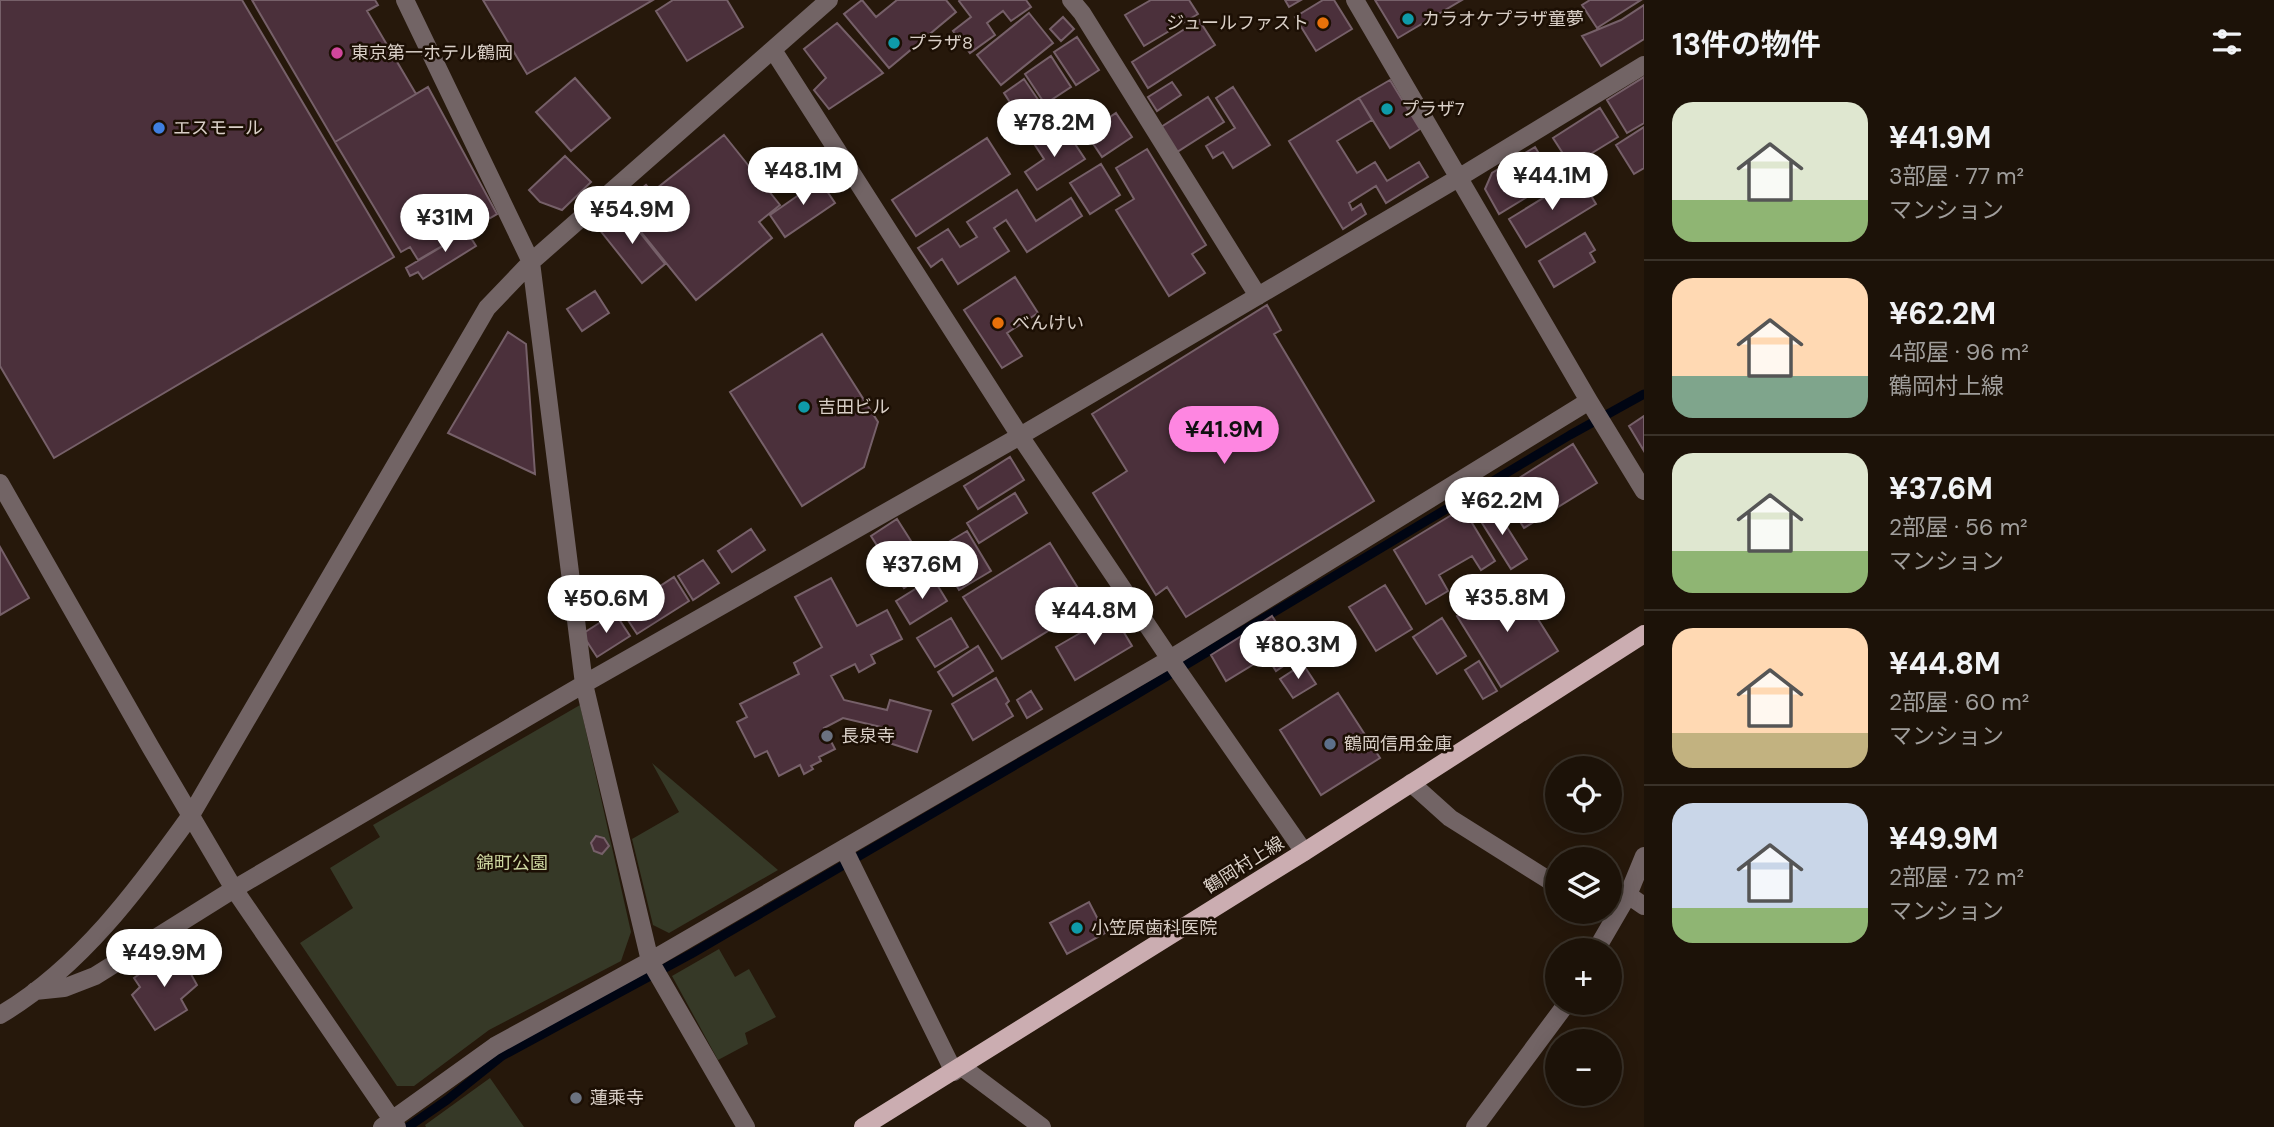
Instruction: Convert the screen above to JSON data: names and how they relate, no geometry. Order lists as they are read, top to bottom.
{
  "streets": {
    "main road": ["鶴岡村上線"]
  },
  "parks": ["錦町公園"],
  "places": [
    "カラオケプラザ童夢",
    "ジュールファスト",
    "プラザ8",
    "東京第一ホテル鶴岡",
    "プラザ7",
    "エスモール",
    "べんけい",
    "吉田ビル",
    "長泉寺",
    "鶴岡信用金庫",
    "小笠原歯科医院",
    "蓮乘寺"
  ],
  "page": {
    "heading": "13件の物件",
    "list": [
      {
        "name": "¥41.9M",
        "note": "3部屋 · 77 m² · マンション"
      },
      {
        "name": "¥62.2M",
        "note": "4部屋 · 96 m² · 鶴岡村上線"
      },
      {
        "name": "¥37.6M",
        "note": "2部屋 · 56 m² · マンション"
      },
      {
        "name": "¥44.8M",
        "note": "2部屋 · 60 m² · マンション"
      },
      {
        "name": "¥49.9M",
        "note": "2部屋 · 72 m² · マンション"
      }
    ],
    "price": [
      "¥78.2M",
      "¥48.1M",
      "¥44.1M",
      "¥54.9M",
      "¥31M",
      "¥41.9M",
      "¥62.2M",
      "¥37.6M",
      "¥35.8M",
      "¥50.6M",
      "¥44.8M",
      "¥80.3M",
      "¥49.9M"
    ],
    "map_buttons": ["+", "−"]
  }
}
